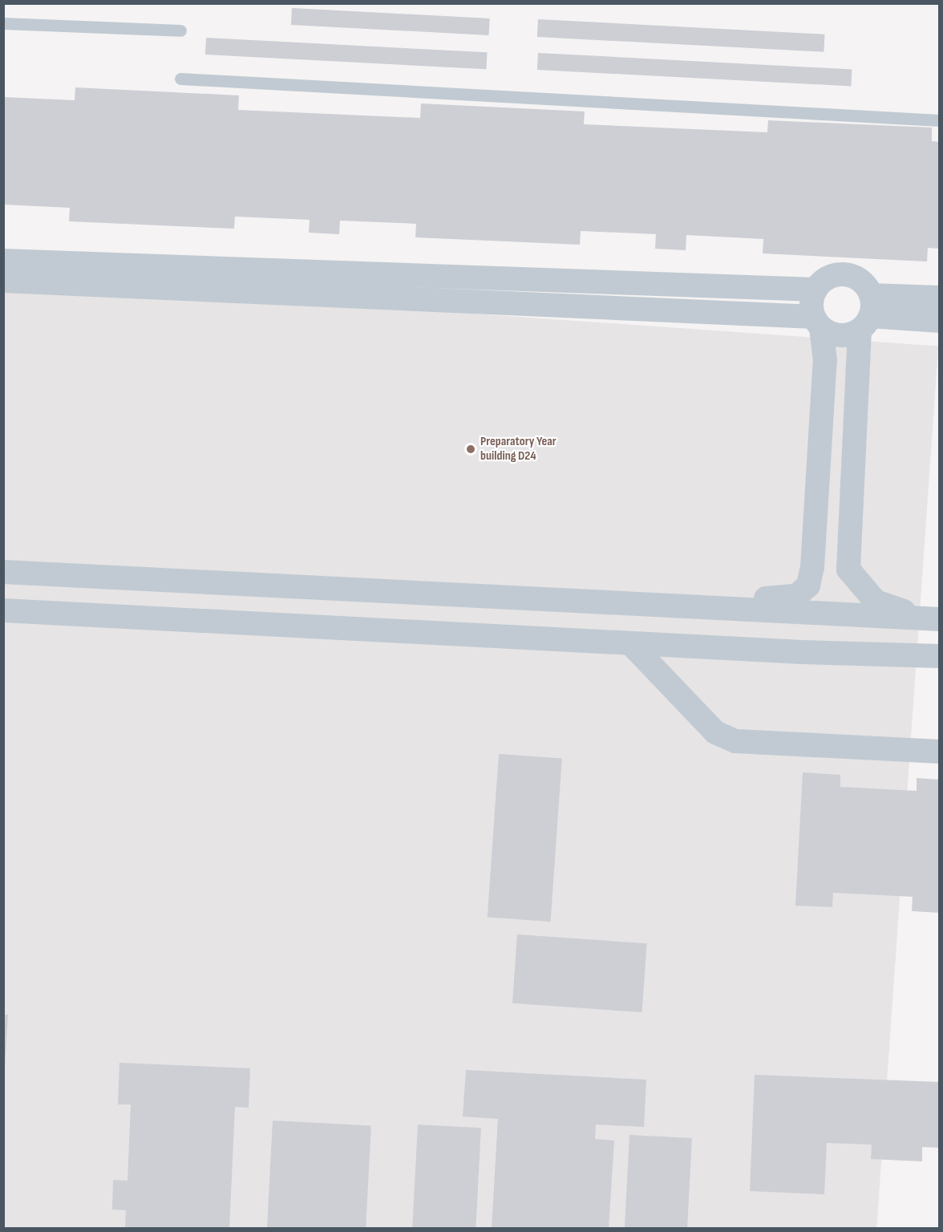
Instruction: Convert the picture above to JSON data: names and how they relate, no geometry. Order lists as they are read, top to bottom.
{
  "places": ["Preparatory Year building D24"]
}
